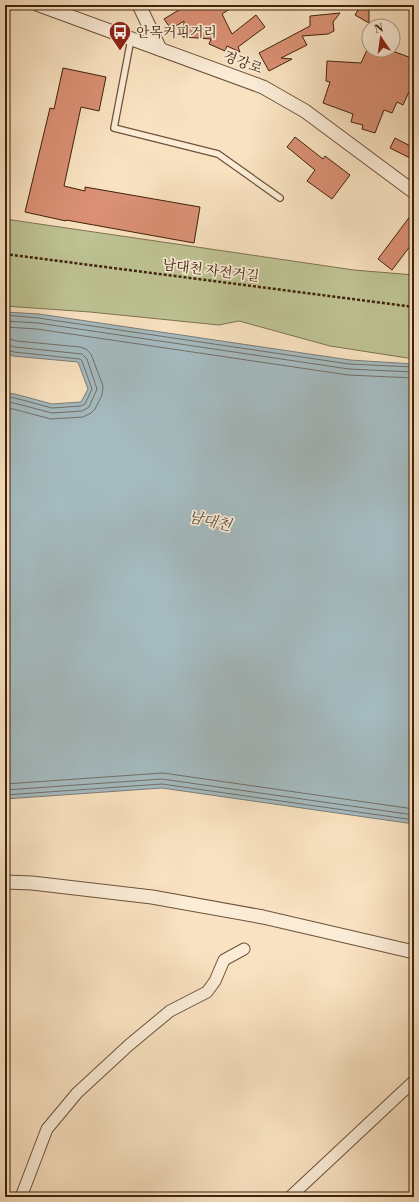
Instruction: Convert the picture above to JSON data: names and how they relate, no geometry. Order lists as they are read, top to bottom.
{
  "streets": {
    "street": ["경강로"],
    "path": ["남대천 자전거길"]
  },
  "water": ["남대천"],
  "places": {
    "bus stop": ["안목커피거리"]
  },
  "north": "top"
}
